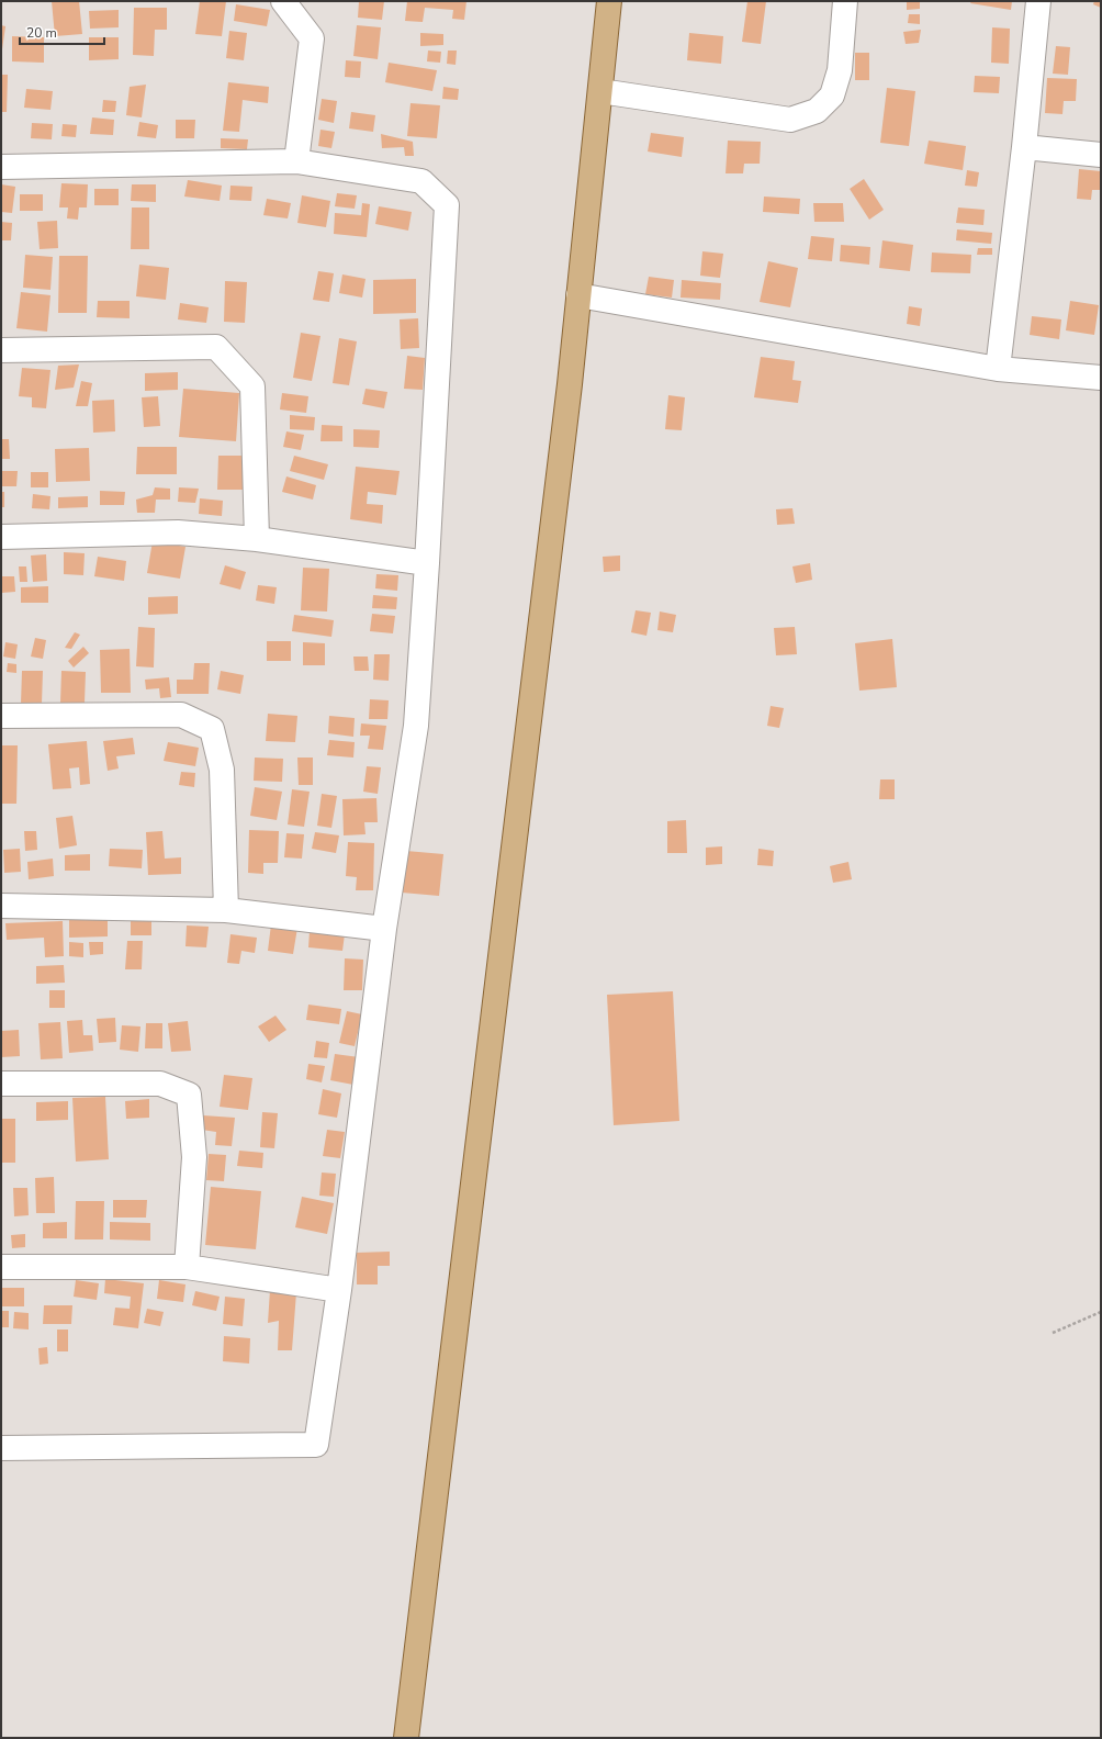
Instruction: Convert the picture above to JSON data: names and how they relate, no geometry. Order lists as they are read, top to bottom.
{
  "scale_bar": "20 m"
}
